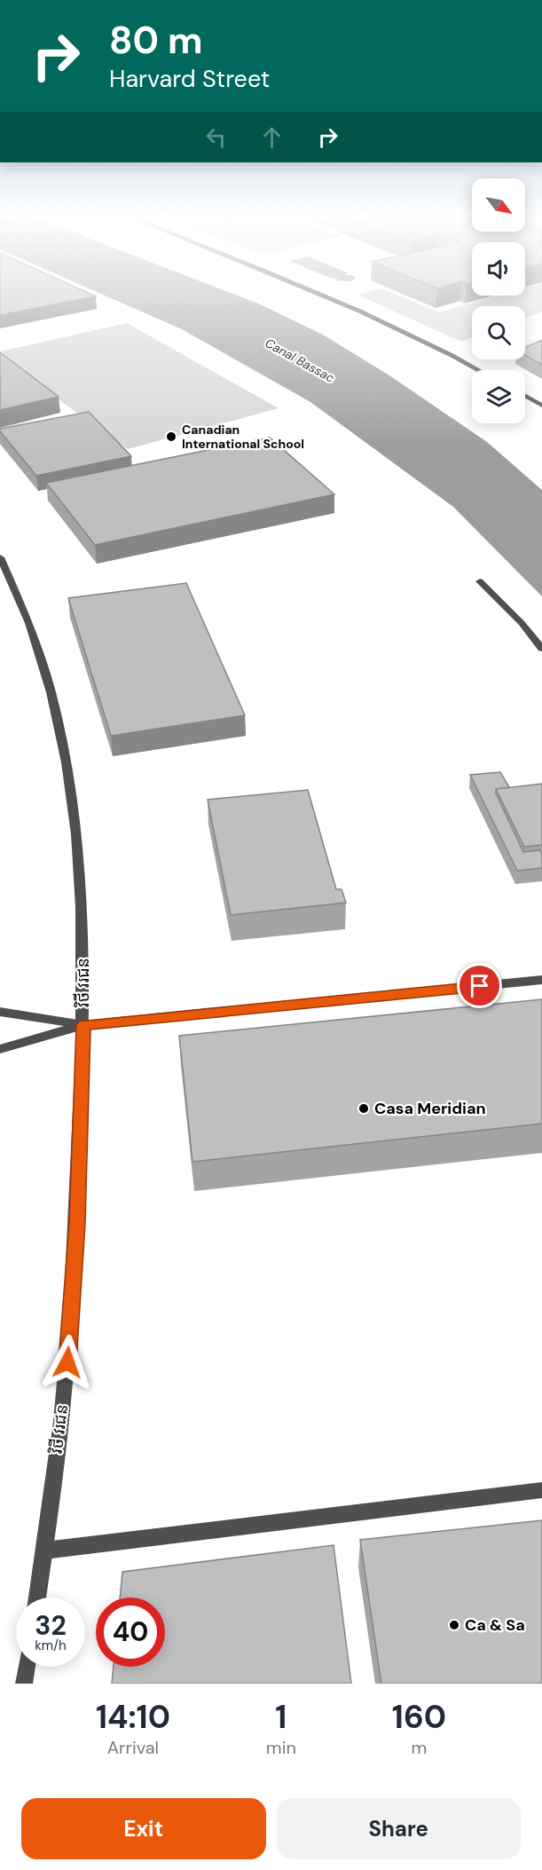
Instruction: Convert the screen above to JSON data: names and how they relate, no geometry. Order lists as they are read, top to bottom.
{
  "streets": {
    "street": ["វិថី វរជន"]
  },
  "water": ["Canal Bassac"],
  "places": ["Canadian International School", "Casa Meridian", "Ca & Sa"],
  "north": "bottom right",
  "page": {
    "turn": ["80 m", "Harvard Street"],
    "speed": "32 km/h",
    "limit": "40",
    "eta": [
      "14:10",
      "Arrival",
      "1",
      "min",
      "160",
      "m"
    ],
    "buttons": ["Exit", "Share"]
  }
}
